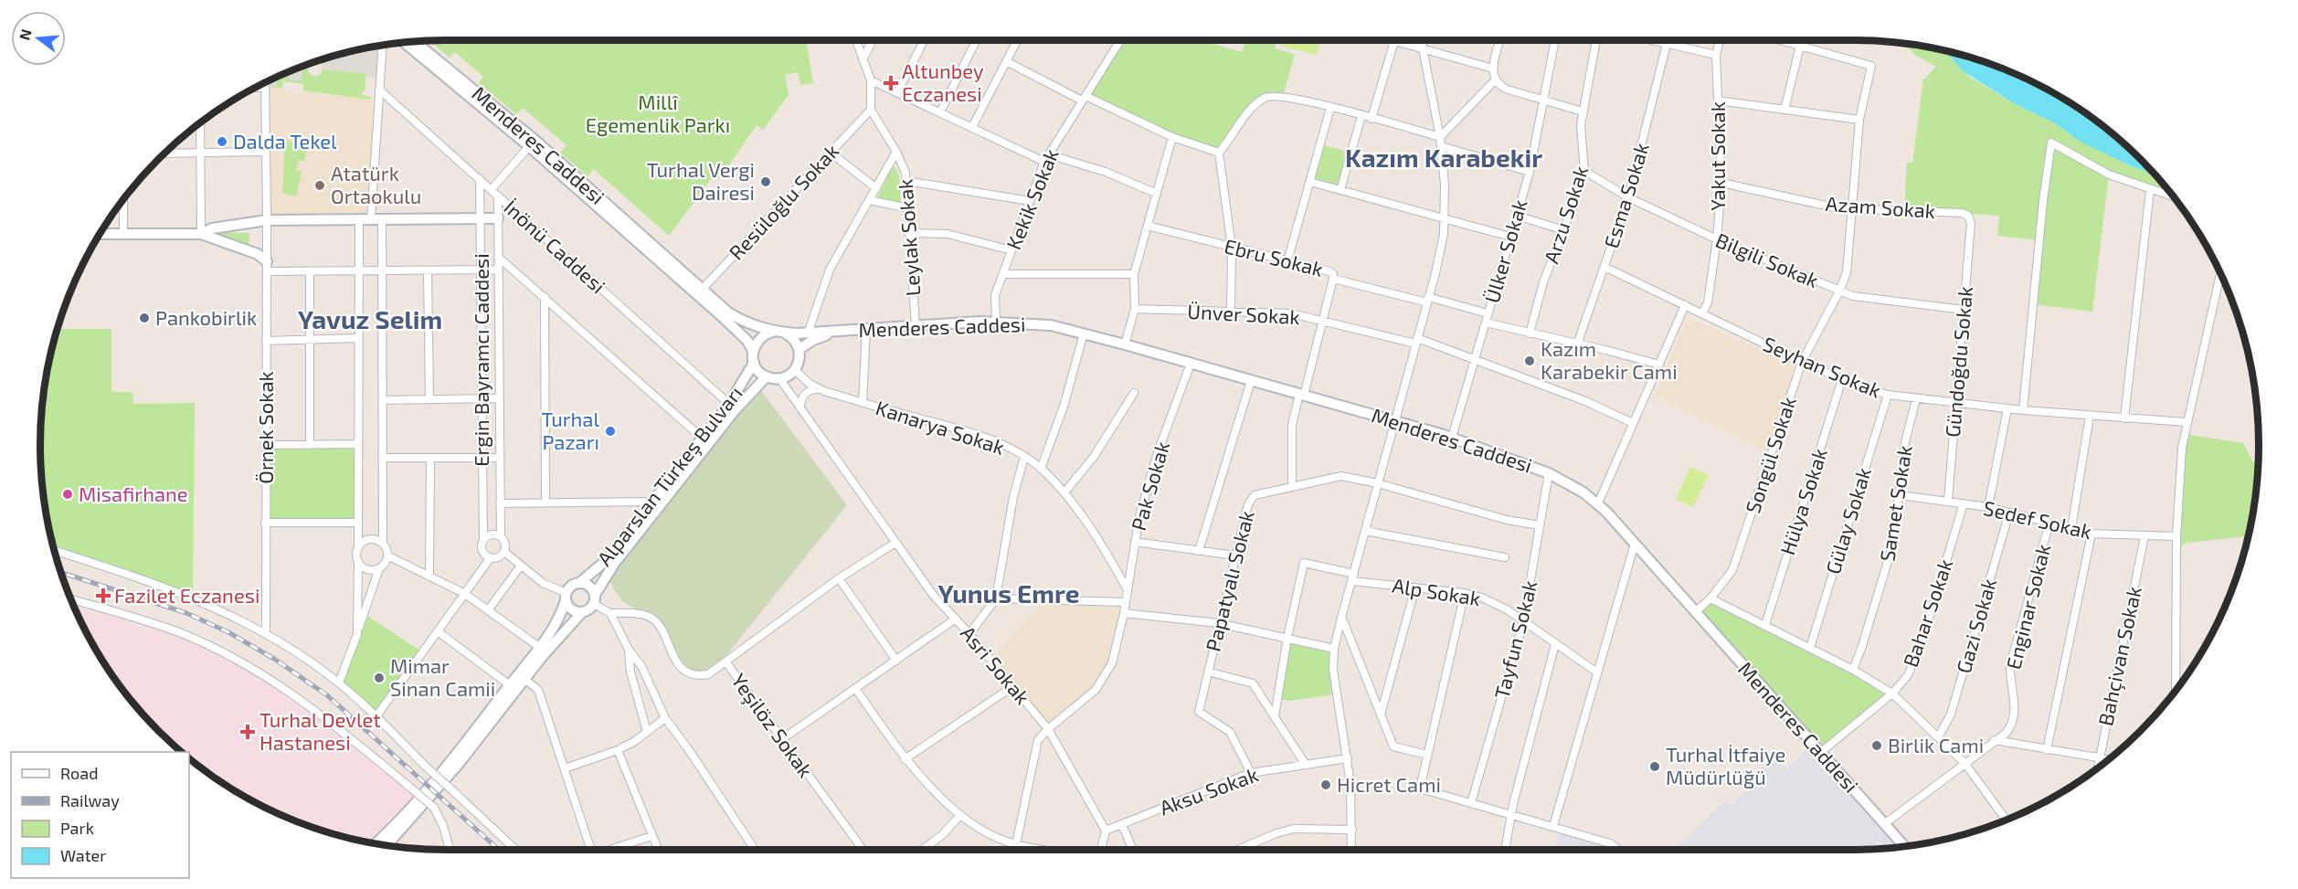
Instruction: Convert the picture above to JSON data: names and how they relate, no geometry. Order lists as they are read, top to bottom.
{
  "streets": {
    "street": [
      "Menderes Caddesi",
      "Yakut Sokak",
      "Esma Sokak",
      "Kekik Sokak",
      "Resüloğlu Sokak",
      "Azam Sokak",
      "Arzu Sokak",
      "Leylak Sokak",
      "İnönü Caddesi",
      "Ülker Sokak",
      "Ebru Sokak",
      "Bilgili Sokak",
      "Ünver Sokak",
      "Ergin Bayramcı Caddesi",
      "Gündoğdu Sokak",
      "Seyhan Sokak",
      "Örnek Sokak",
      "Kanarya Sokak",
      "Songül Sokak",
      "Alparslan Türkeş Bulvarı",
      "Pak Sokak",
      "Hülya Sokak",
      "Samet Sokak",
      "Sedef Sokak",
      "Gülay Sokak",
      "Papatyalı Sokak",
      "Alp Sokak",
      "Enginar Sokak",
      "Bahar Sokak",
      "Gazi Sokak",
      "Tayfun Sokak",
      "Bahçivan Sokak",
      "Asri Sokak",
      "Yeşilöz Sokak",
      "Aksu Sokak"
    ]
  },
  "crossings": [
    ["Menderes Caddesi", "Kekik Sokak"],
    ["Menderes Caddesi", "Resüloğlu Sokak"],
    ["Menderes Caddesi", "Leylak Sokak"],
    ["Menderes Caddesi", "Ülker Sokak"],
    ["Menderes Caddesi", "Kanarya Sokak"],
    ["Menderes Caddesi", "Songül Sokak"],
    ["Menderes Caddesi", "Alparslan Türkeş Bulvarı"],
    ["Menderes Caddesi", "Pak Sokak"],
    ["Menderes Caddesi", "Enginar Sokak"],
    ["Menderes Caddesi", "Bahar Sokak"],
    ["Menderes Caddesi", "Tayfun Sokak"],
    ["Menderes Caddesi", "Asri Sokak"],
    ["Yakut Sokak", "Azam Sokak"],
    ["Yakut Sokak", "Bilgili Sokak"],
    ["Yakut Sokak", "Seyhan Sokak"],
    ["Esma Sokak", "Bilgili Sokak"],
    ["Esma Sokak", "Seyhan Sokak"],
    ["Resüloğlu Sokak", "Leylak Sokak"],
    ["Azam Sokak", "Gündoğdu Sokak"],
    ["Azam Sokak", "Songül Sokak"],
    ["Arzu Sokak", "Bilgili Sokak"],
    ["İnönü Caddesi", "Ergin Bayramcı Caddesi"],
    ["İnönü Caddesi", "Alparslan Türkeş Bulvarı"],
    ["Ülker Sokak", "Ebru Sokak"],
    ["Ülker Sokak", "Ünver Sokak"],
    ["Bilgili Sokak", "Gündoğdu Sokak"],
    ["Bilgili Sokak", "Songül Sokak"],
    ["Gündoğdu Sokak", "Seyhan Sokak"],
    ["Gündoğdu Sokak", "Sedef Sokak"],
    ["Seyhan Sokak", "Songül Sokak"],
    ["Seyhan Sokak", "Hülya Sokak"],
    ["Seyhan Sokak", "Samet Sokak"],
    ["Seyhan Sokak", "Gülay Sokak"],
    ["Kanarya Sokak", "Alparslan Türkeş Bulvarı"],
    ["Kanarya Sokak", "Pak Sokak"],
    ["Kanarya Sokak", "Asri Sokak"],
    ["Alparslan Türkeş Bulvarı", "Asri Sokak"],
    ["Pak Sokak", "Asri Sokak"],
    ["Samet Sokak", "Sedef Sokak"],
    ["Sedef Sokak", "Enginar Sokak"],
    ["Sedef Sokak", "Bahar Sokak"],
    ["Sedef Sokak", "Gazi Sokak"],
    ["Sedef Sokak", "Bahçivan Sokak"],
    ["Papatyalı Sokak", "Tayfun Sokak"],
    ["Papatyalı Sokak", "Aksu Sokak"],
    ["Alp Sokak", "Tayfun Sokak"],
    ["Asri Sokak", "Aksu Sokak"]
  ],
  "districts": ["Kazım Karabekir", "Yavuz Selim", "Yunus Emre"],
  "parks": ["Millî Egemenlik Parkı"],
  "places": {
    "health": ["Altunbey Eczanesi", "Fazilet Eczanesi", "Turhal Devlet Hastanesi"],
    "other": [
      "Dalda Tekel",
      "Turhal Vergi Dairesi",
      "Atatürk Ortaokulu",
      "Pankobirlik",
      "Kazım Karabekir Cami",
      "Turhal Pazarı",
      "Misafirhane",
      "Mimar Sinan Camii",
      "Birlik Cami",
      "Turhal İtfaiye Müdürlüğü",
      "Hicret Cami"
    ]
  },
  "legend": [
    "Road",
    "Railway",
    "Park",
    "Water"
  ],
  "north": "left"
}
